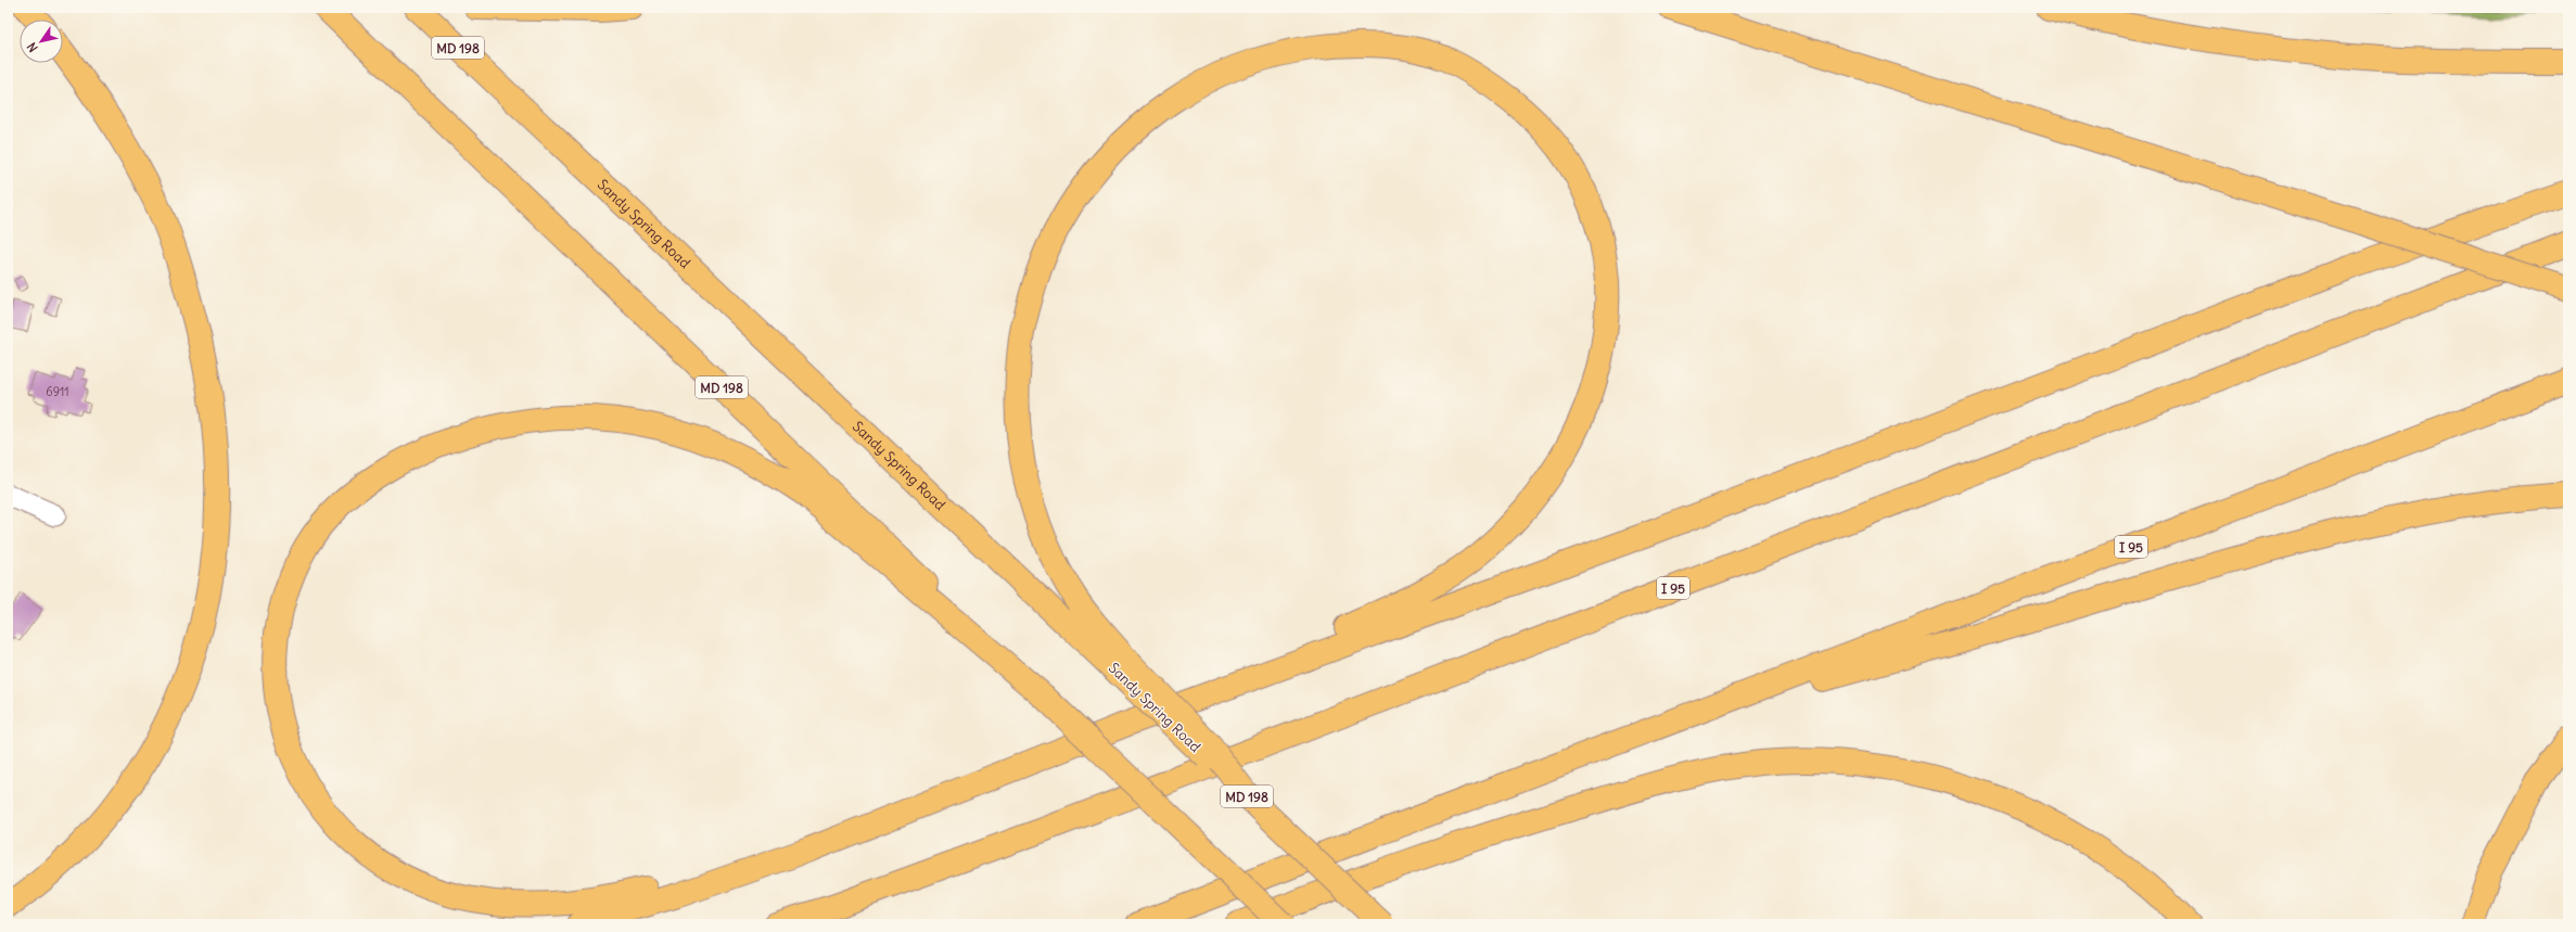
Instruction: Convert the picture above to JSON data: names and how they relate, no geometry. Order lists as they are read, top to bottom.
{
  "streets": {
    "main road": ["MD 198", "Sandy Spring Road", "I 95"]
  },
  "crossings": [
    ["MD 198", "Sandy Spring Road"]
  ],
  "house_numbers": ["6911"],
  "north": "bottom left"
}
